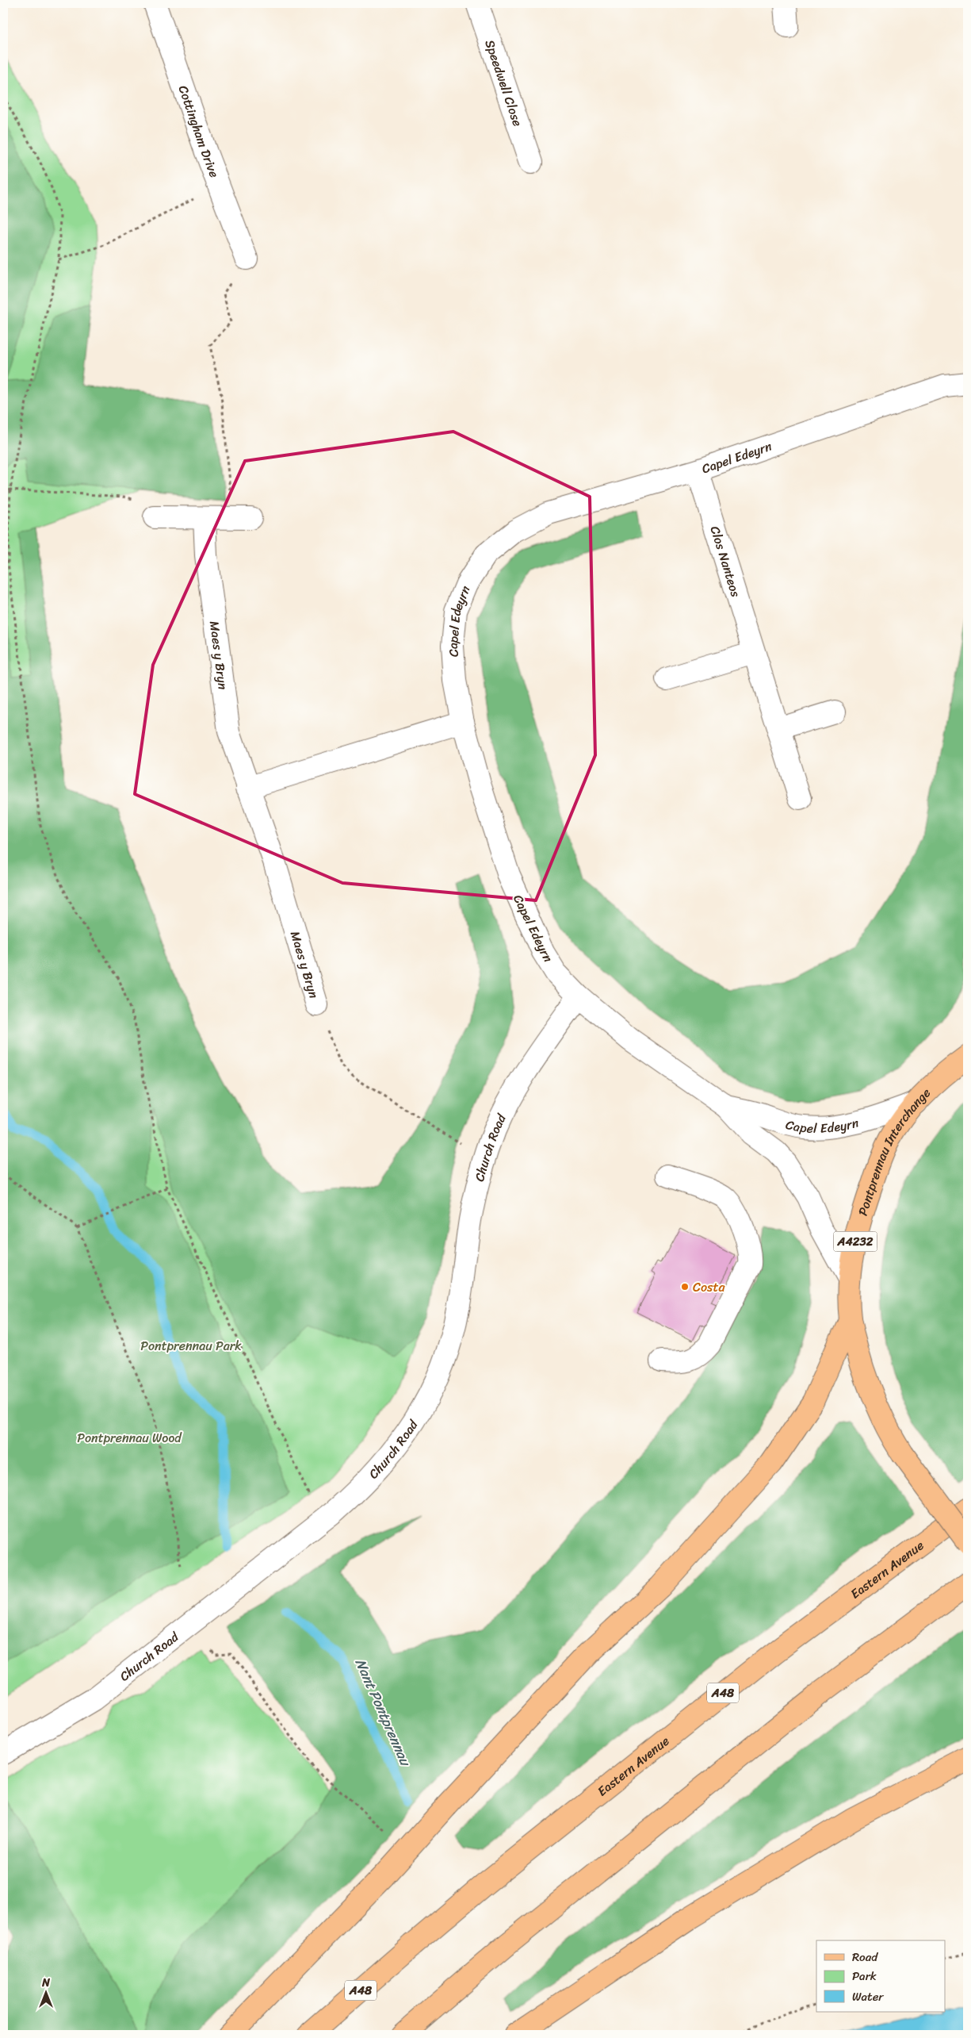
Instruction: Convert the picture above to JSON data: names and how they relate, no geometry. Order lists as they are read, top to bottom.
{
  "streets": {
    "main road": [
      "Pontprennau Interchange",
      "A4232",
      "Eastern Avenue",
      "A48"
    ],
    "street": [
      "Speedwell Close",
      "Cottingham Drive",
      "Capel Edeyrn",
      "Clos Nanteos",
      "Maes y Bryn",
      "Church Road"
    ]
  },
  "crossings": [
    ["Capel Edeyrn", "Clos Nanteos"],
    ["Capel Edeyrn", "Church Road"],
    ["Capel Edeyrn", "Pontprennau Interchange"],
    ["Pontprennau Interchange", "A4232"]
  ],
  "water": ["Nant Pontprennau"],
  "parks": ["Pontprennau Park", "Pontprennau Wood"],
  "places": ["Costa"],
  "legend": ["Road", "Park", "Water"],
  "north": "top"
}
